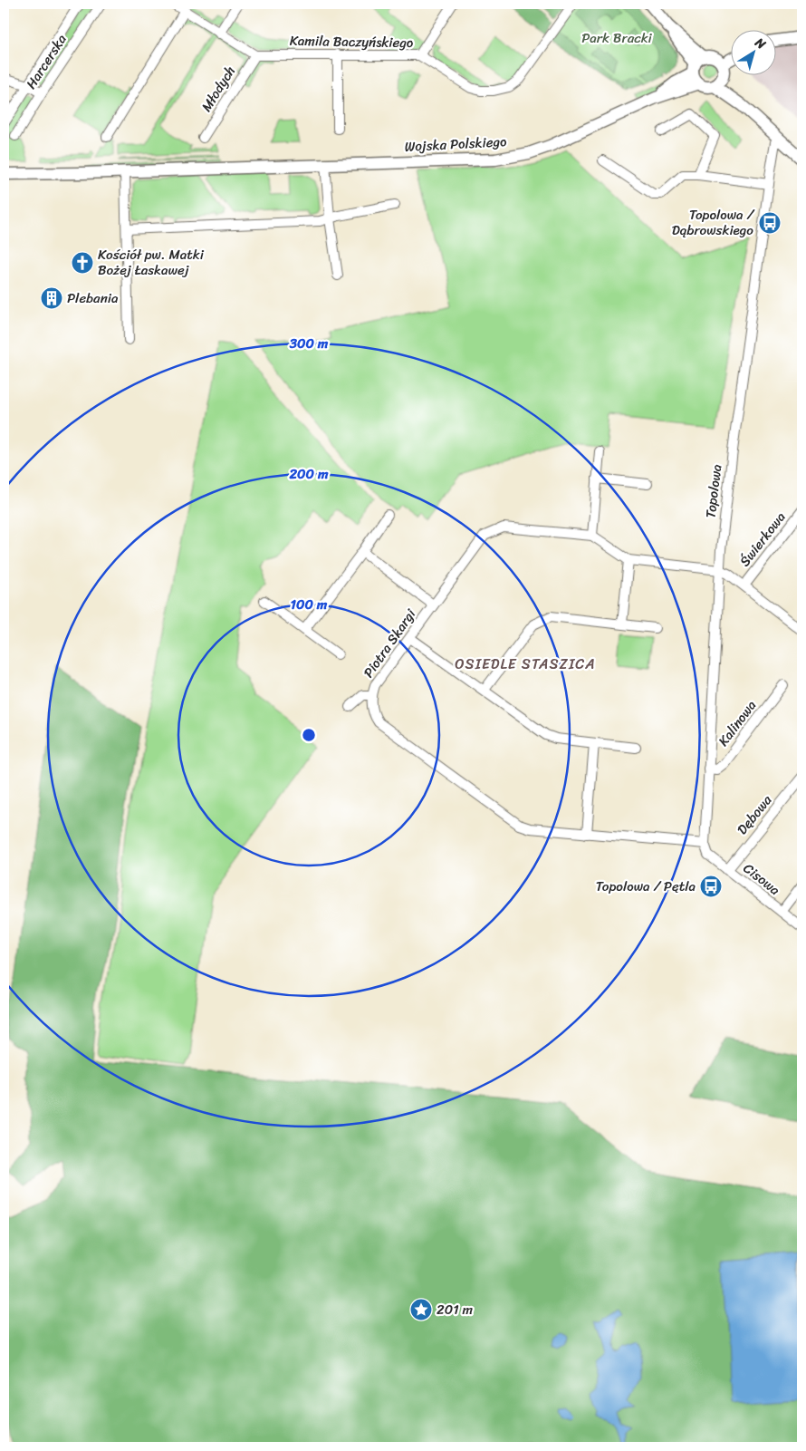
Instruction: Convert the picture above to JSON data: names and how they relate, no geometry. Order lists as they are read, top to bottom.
{
  "streets": {
    "street": [
      "Kamila Baczyńskiego",
      "Harcerska",
      "Młodych",
      "Wojska Polskiego",
      "Topolowa",
      "Świerkowa",
      "Piotra Skargi",
      "Kalinowa",
      "Dębowa",
      "Cisowa"
    ]
  },
  "crossings": [
    ["Kamila Baczyńskiego", "Młodych"],
    ["Topolowa", "Piotra Skargi"],
    ["Topolowa", "Kalinowa"],
    ["Topolowa", "Cisowa"],
    ["Piotra Skargi", "Cisowa"],
    ["Dębowa", "Cisowa"]
  ],
  "districts": ["OSIEDLE STASZICA"],
  "parks": ["Park Bracki"],
  "places": {
    "bus stop": ["Topolowa / Dąbrowskiego", "Topolowa / Pętla"],
    "church": ["Kościół pw. Matki Bożej Łaskawej"],
    "building": ["Plebania"],
    "place": ["201 m"]
  },
  "north": "top right",
  "rings": ["300 m", "200 m", "100 m"]
}
